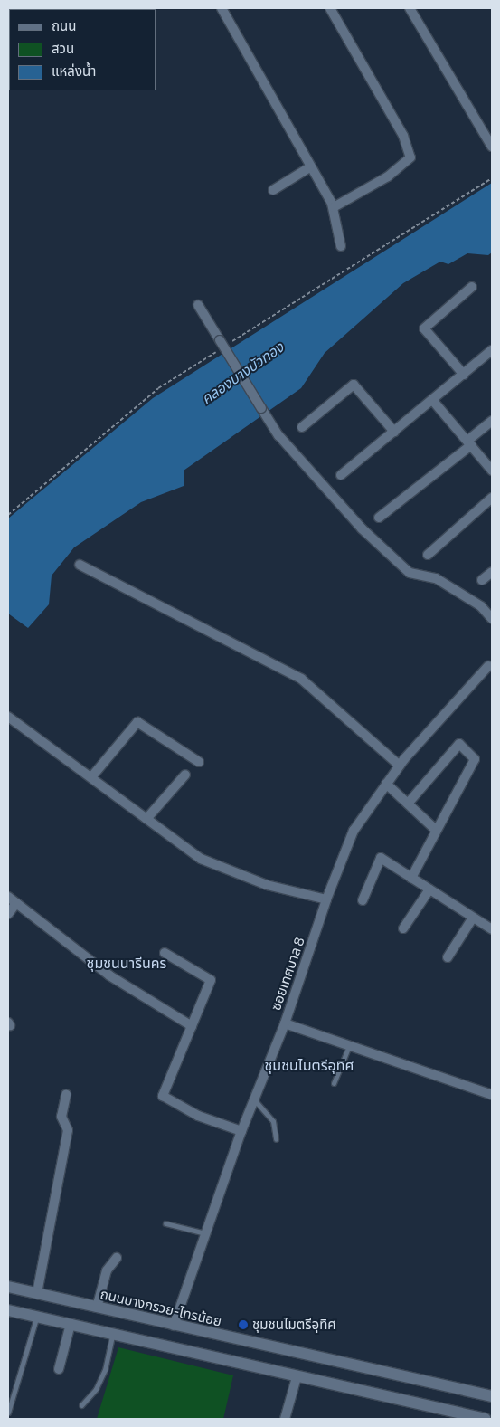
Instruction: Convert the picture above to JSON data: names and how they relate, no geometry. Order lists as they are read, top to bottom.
{
  "streets": {
    "main road": ["ถนนบางกรวย-ไทรน้อย"],
    "street": ["ซอยเทศบาล 8"]
  },
  "crossings": [
    ["ซอยเทศบาล 8", "ถนนบางกรวย-ไทรน้อย"]
  ],
  "districts": ["ชุมชนนารีนคร", "ชุมชนไมตรีอุทิศ"],
  "water": ["คลองบางบัวทอง"],
  "places": ["ชุมชนไมตรีอุทิศ"],
  "legend": ["ถนน", "สวน", "แหล่งน้ำ"]
}
